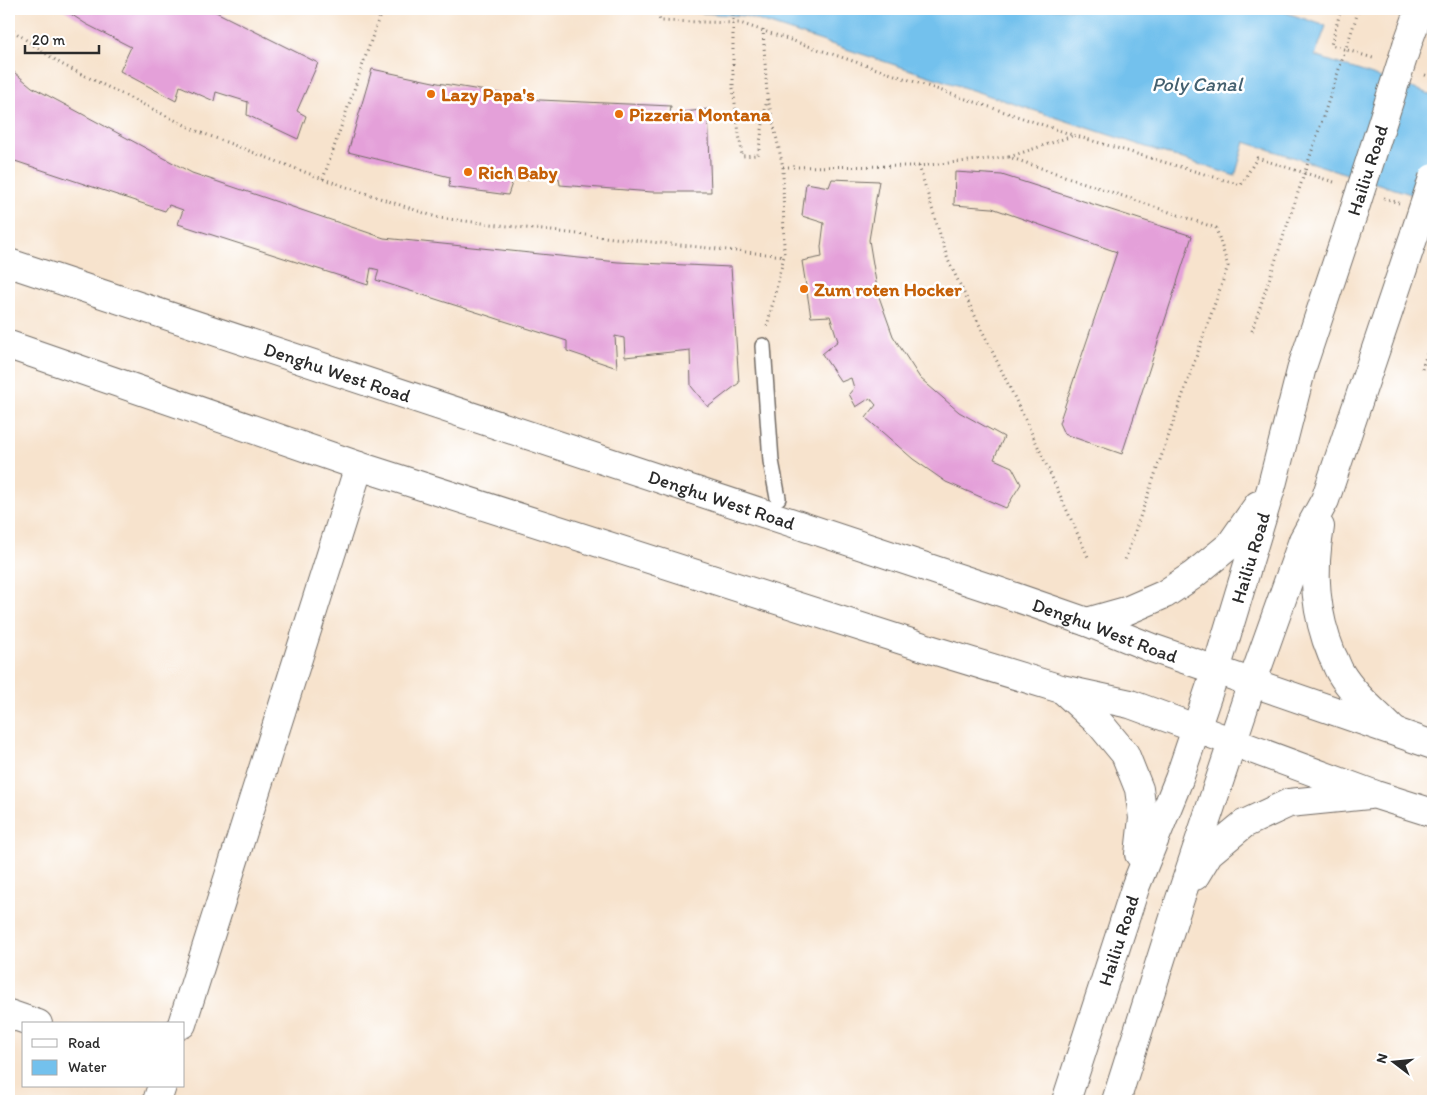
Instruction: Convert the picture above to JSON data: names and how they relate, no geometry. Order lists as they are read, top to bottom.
{
  "streets": {
    "main road": ["Hailiu Road", "Denghu West Road"]
  },
  "crossings": [
    ["Hailiu Road", "Denghu West Road"]
  ],
  "water": ["Poly Canal"],
  "places": [
    "Lazy Papa's",
    "Pizzeria Montana",
    "Rich Baby",
    "Zum roten Hocker"
  ],
  "legend": ["Road", "Water"],
  "scale_bar": "20 m",
  "north": "left"
}
